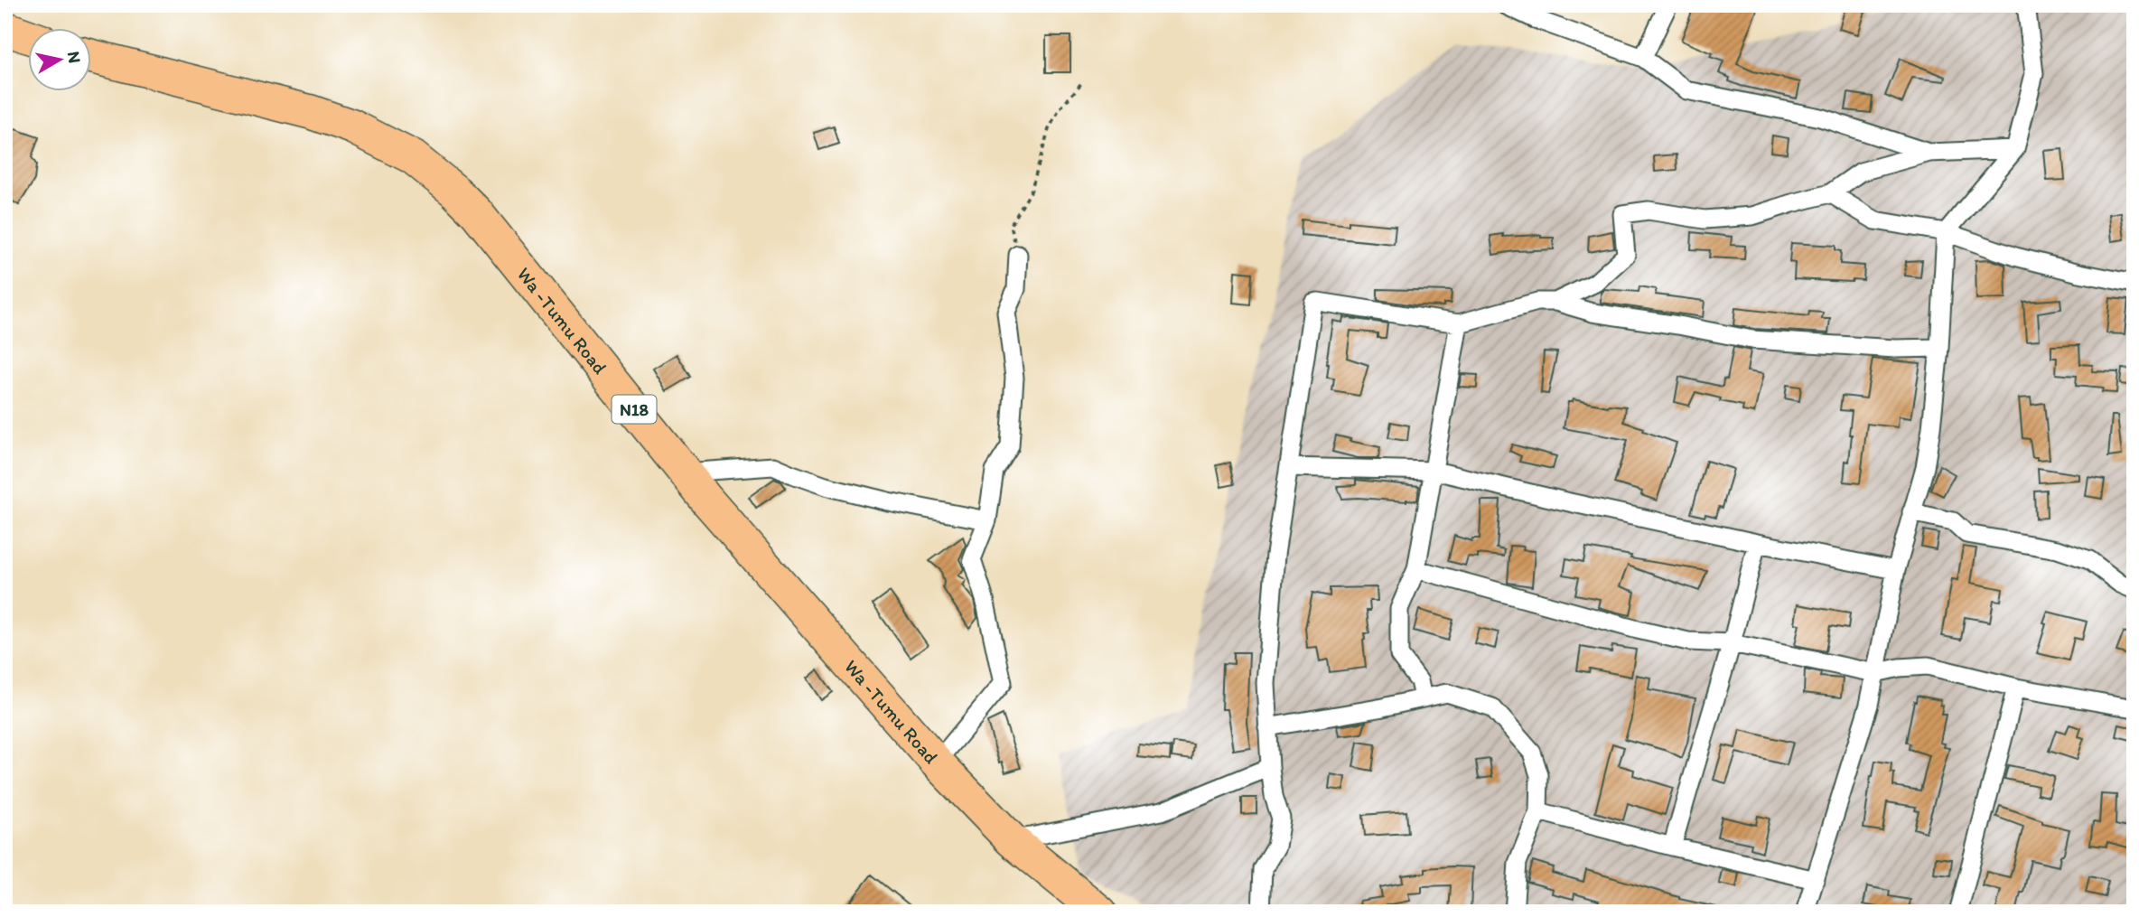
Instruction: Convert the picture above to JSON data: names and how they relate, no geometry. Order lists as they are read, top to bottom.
{
  "streets": {
    "highway": ["Wa -Tumu Road", "N18"]
  },
  "north": "right"
}
